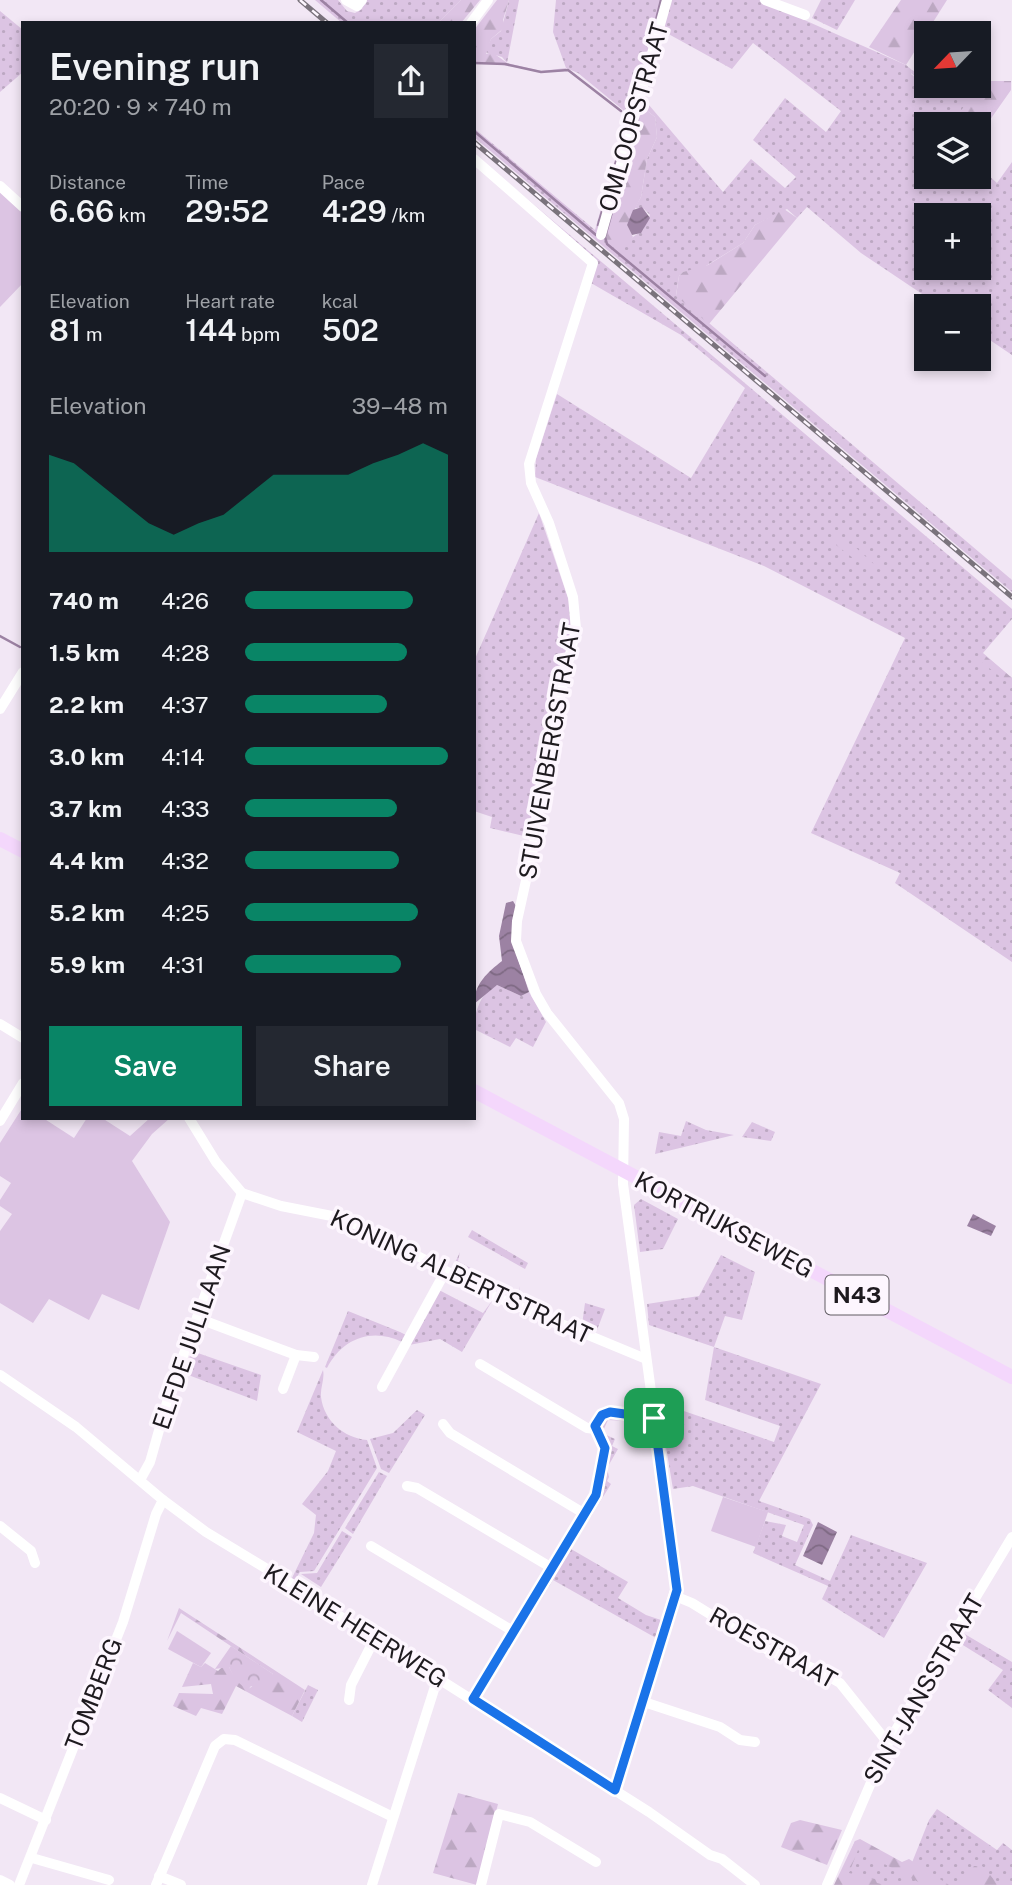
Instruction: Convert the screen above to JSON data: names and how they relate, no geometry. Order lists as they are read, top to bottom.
{
  "streets": {
    "main road": ["KORTRIJKSEWEG", "N43"],
    "street": [
      "OMLOOPSTRAAT",
      "STUIVENBERGSTRAAT",
      "KONING ALBERTSTRAAT",
      "ELFDE JULILAAN",
      "KLEINE HEERWEG",
      "ROESTRAAT",
      "SINT-JANSSTRAAT",
      "TOMBERG"
    ]
  },
  "crossings": [
    ["STUIVENBERGSTRAAT", "KORTRIJKSEWEG"],
    ["KONING ALBERTSTRAAT", "ELFDE JULILAAN"],
    ["ELFDE JULILAAN", "KLEINE HEERWEG"],
    ["KLEINE HEERWEG", "TOMBERG"],
    ["ROESTRAAT", "SINT-JANSSTRAAT"]
  ],
  "north": "bottom left",
  "page": {
    "map_buttons": ["+", "−"],
    "heading": ["Evening run", "20:20 · 9 × 740 m"],
    "stats": [
      ["Distance", "6.66 km"],
      ["Time", "29:52"],
      ["Pace", "4:29 /km"],
      ["Elevation", "81 m"],
      ["Heart rate", "144 bpm"],
      ["kcal", "502"]
    ],
    "chart": ["Elevation", "39–48 m"],
    "list": [
      {
        "name": "740 m",
        "note": "4:26"
      },
      {
        "name": "1.5 km",
        "note": "4:28"
      },
      {
        "name": "2.2 km",
        "note": "4:37"
      },
      {
        "name": "3.0 km",
        "note": "4:14"
      },
      {
        "name": "3.7 km",
        "note": "4:33"
      },
      {
        "name": "4.4 km",
        "note": "4:32"
      },
      {
        "name": "5.2 km",
        "note": "4:25"
      },
      {
        "name": "5.9 km",
        "note": "4:31"
      }
    ],
    "buttons": ["Save", "Share"]
  }
}
